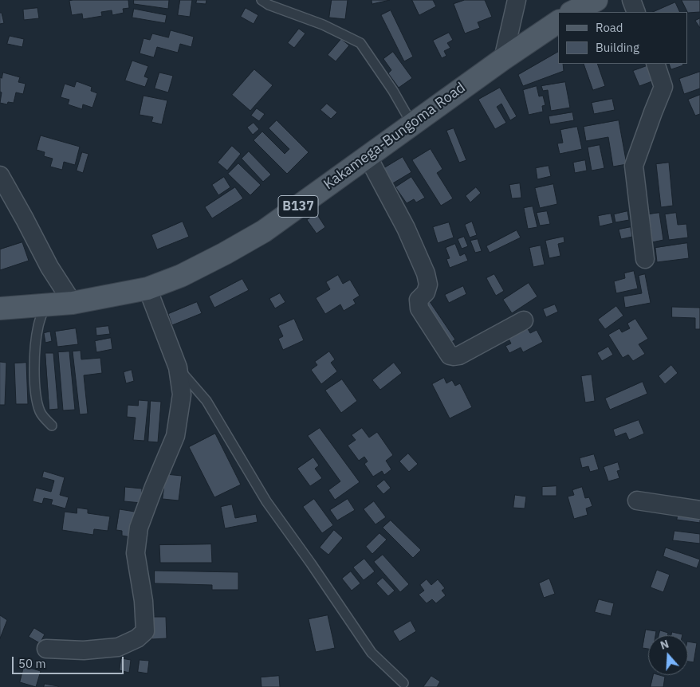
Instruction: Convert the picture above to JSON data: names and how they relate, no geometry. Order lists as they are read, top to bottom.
{
  "streets": {
    "main road": ["Kakamega-Bungoma Road", "B137"]
  },
  "legend": ["Road", "Building"],
  "scale_bar": "50 m",
  "north": "top"
}
